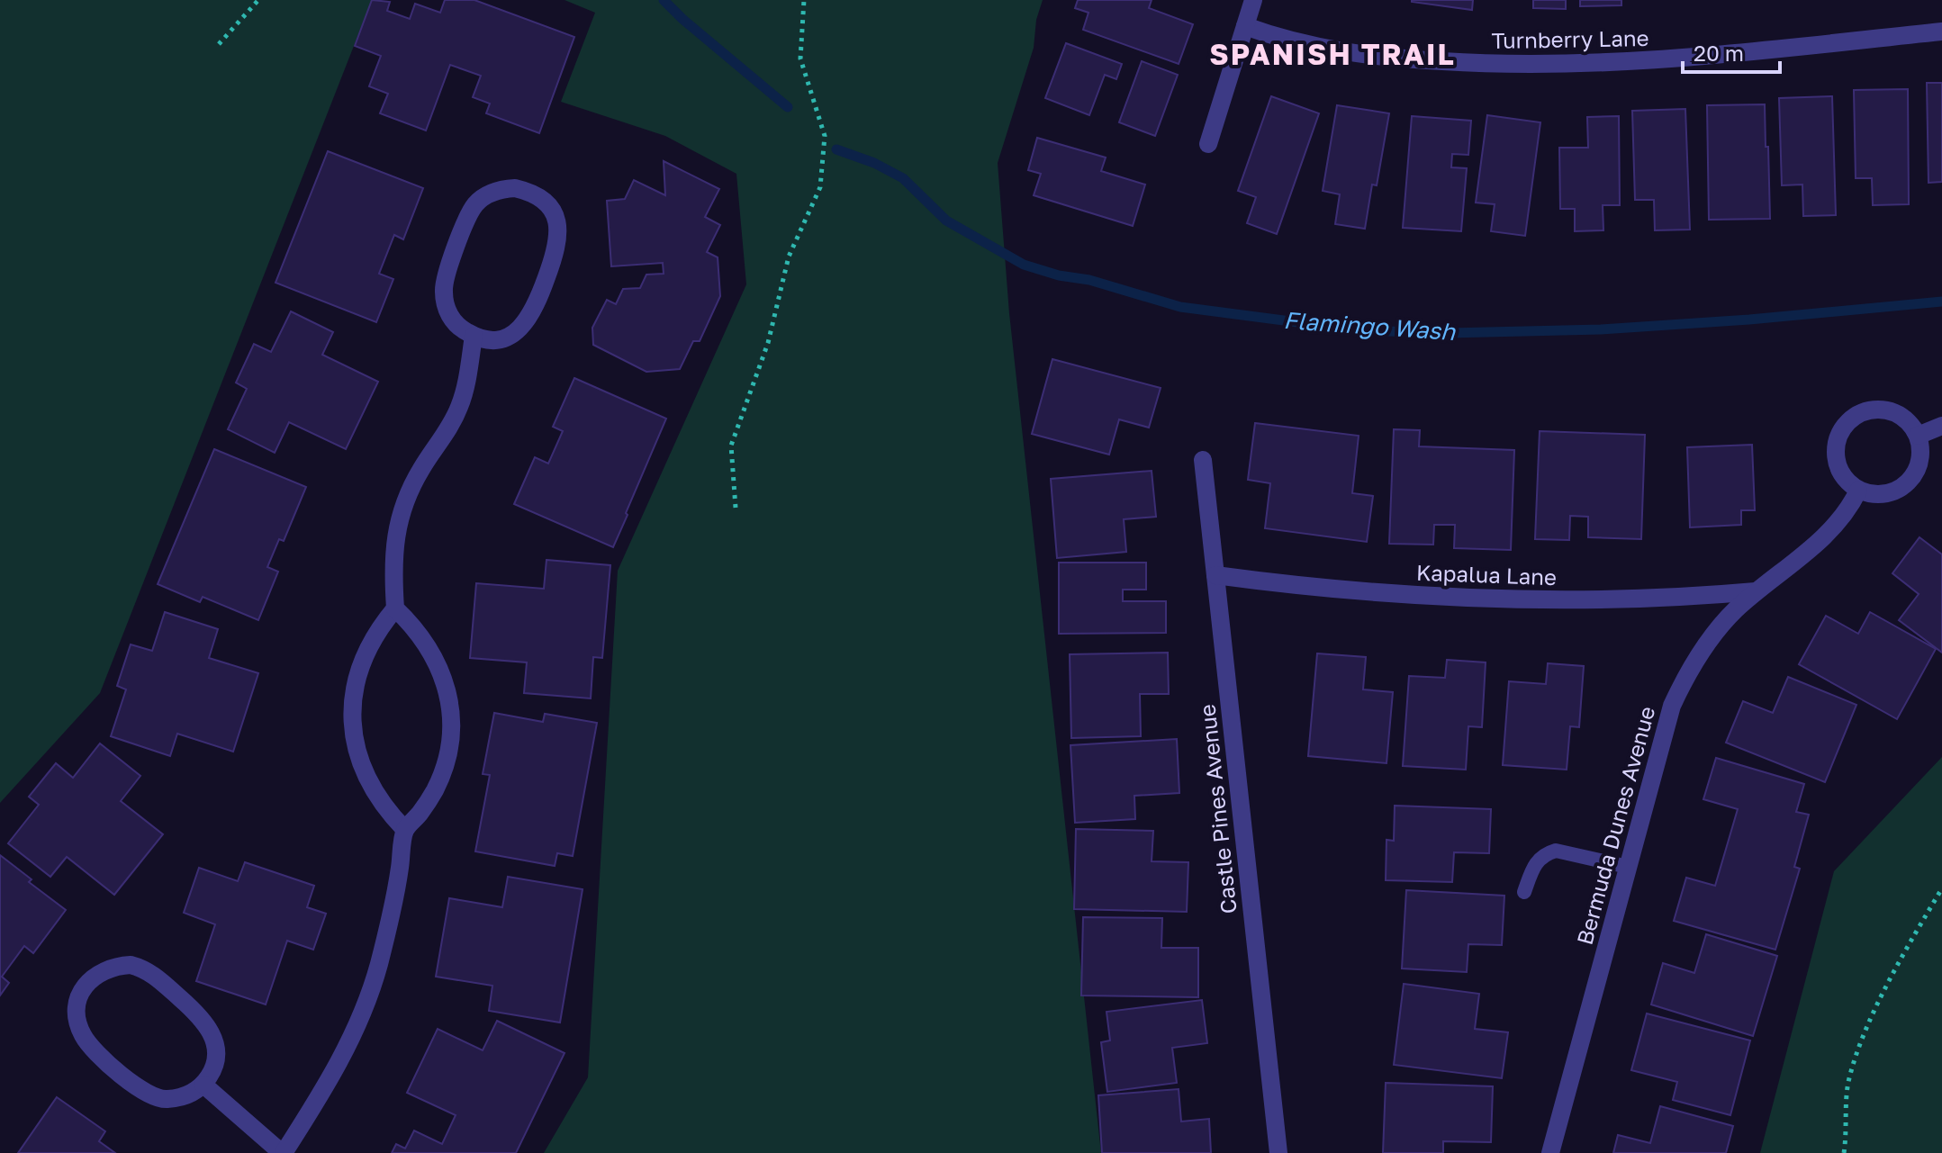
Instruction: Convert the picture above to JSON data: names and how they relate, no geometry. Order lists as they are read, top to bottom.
{
  "streets": {
    "street": [
      "Turnberry Lane",
      "Kapalua Lane",
      "Castle Pines Avenue",
      "Bermuda Dunes Avenue"
    ]
  },
  "crossings": [
    ["Kapalua Lane", "Castle Pines Avenue"],
    ["Kapalua Lane", "Bermuda Dunes Avenue"]
  ],
  "districts": ["SPANISH TRAIL"],
  "water": ["Flamingo Wash"],
  "scale_bar": "20 m"
}
